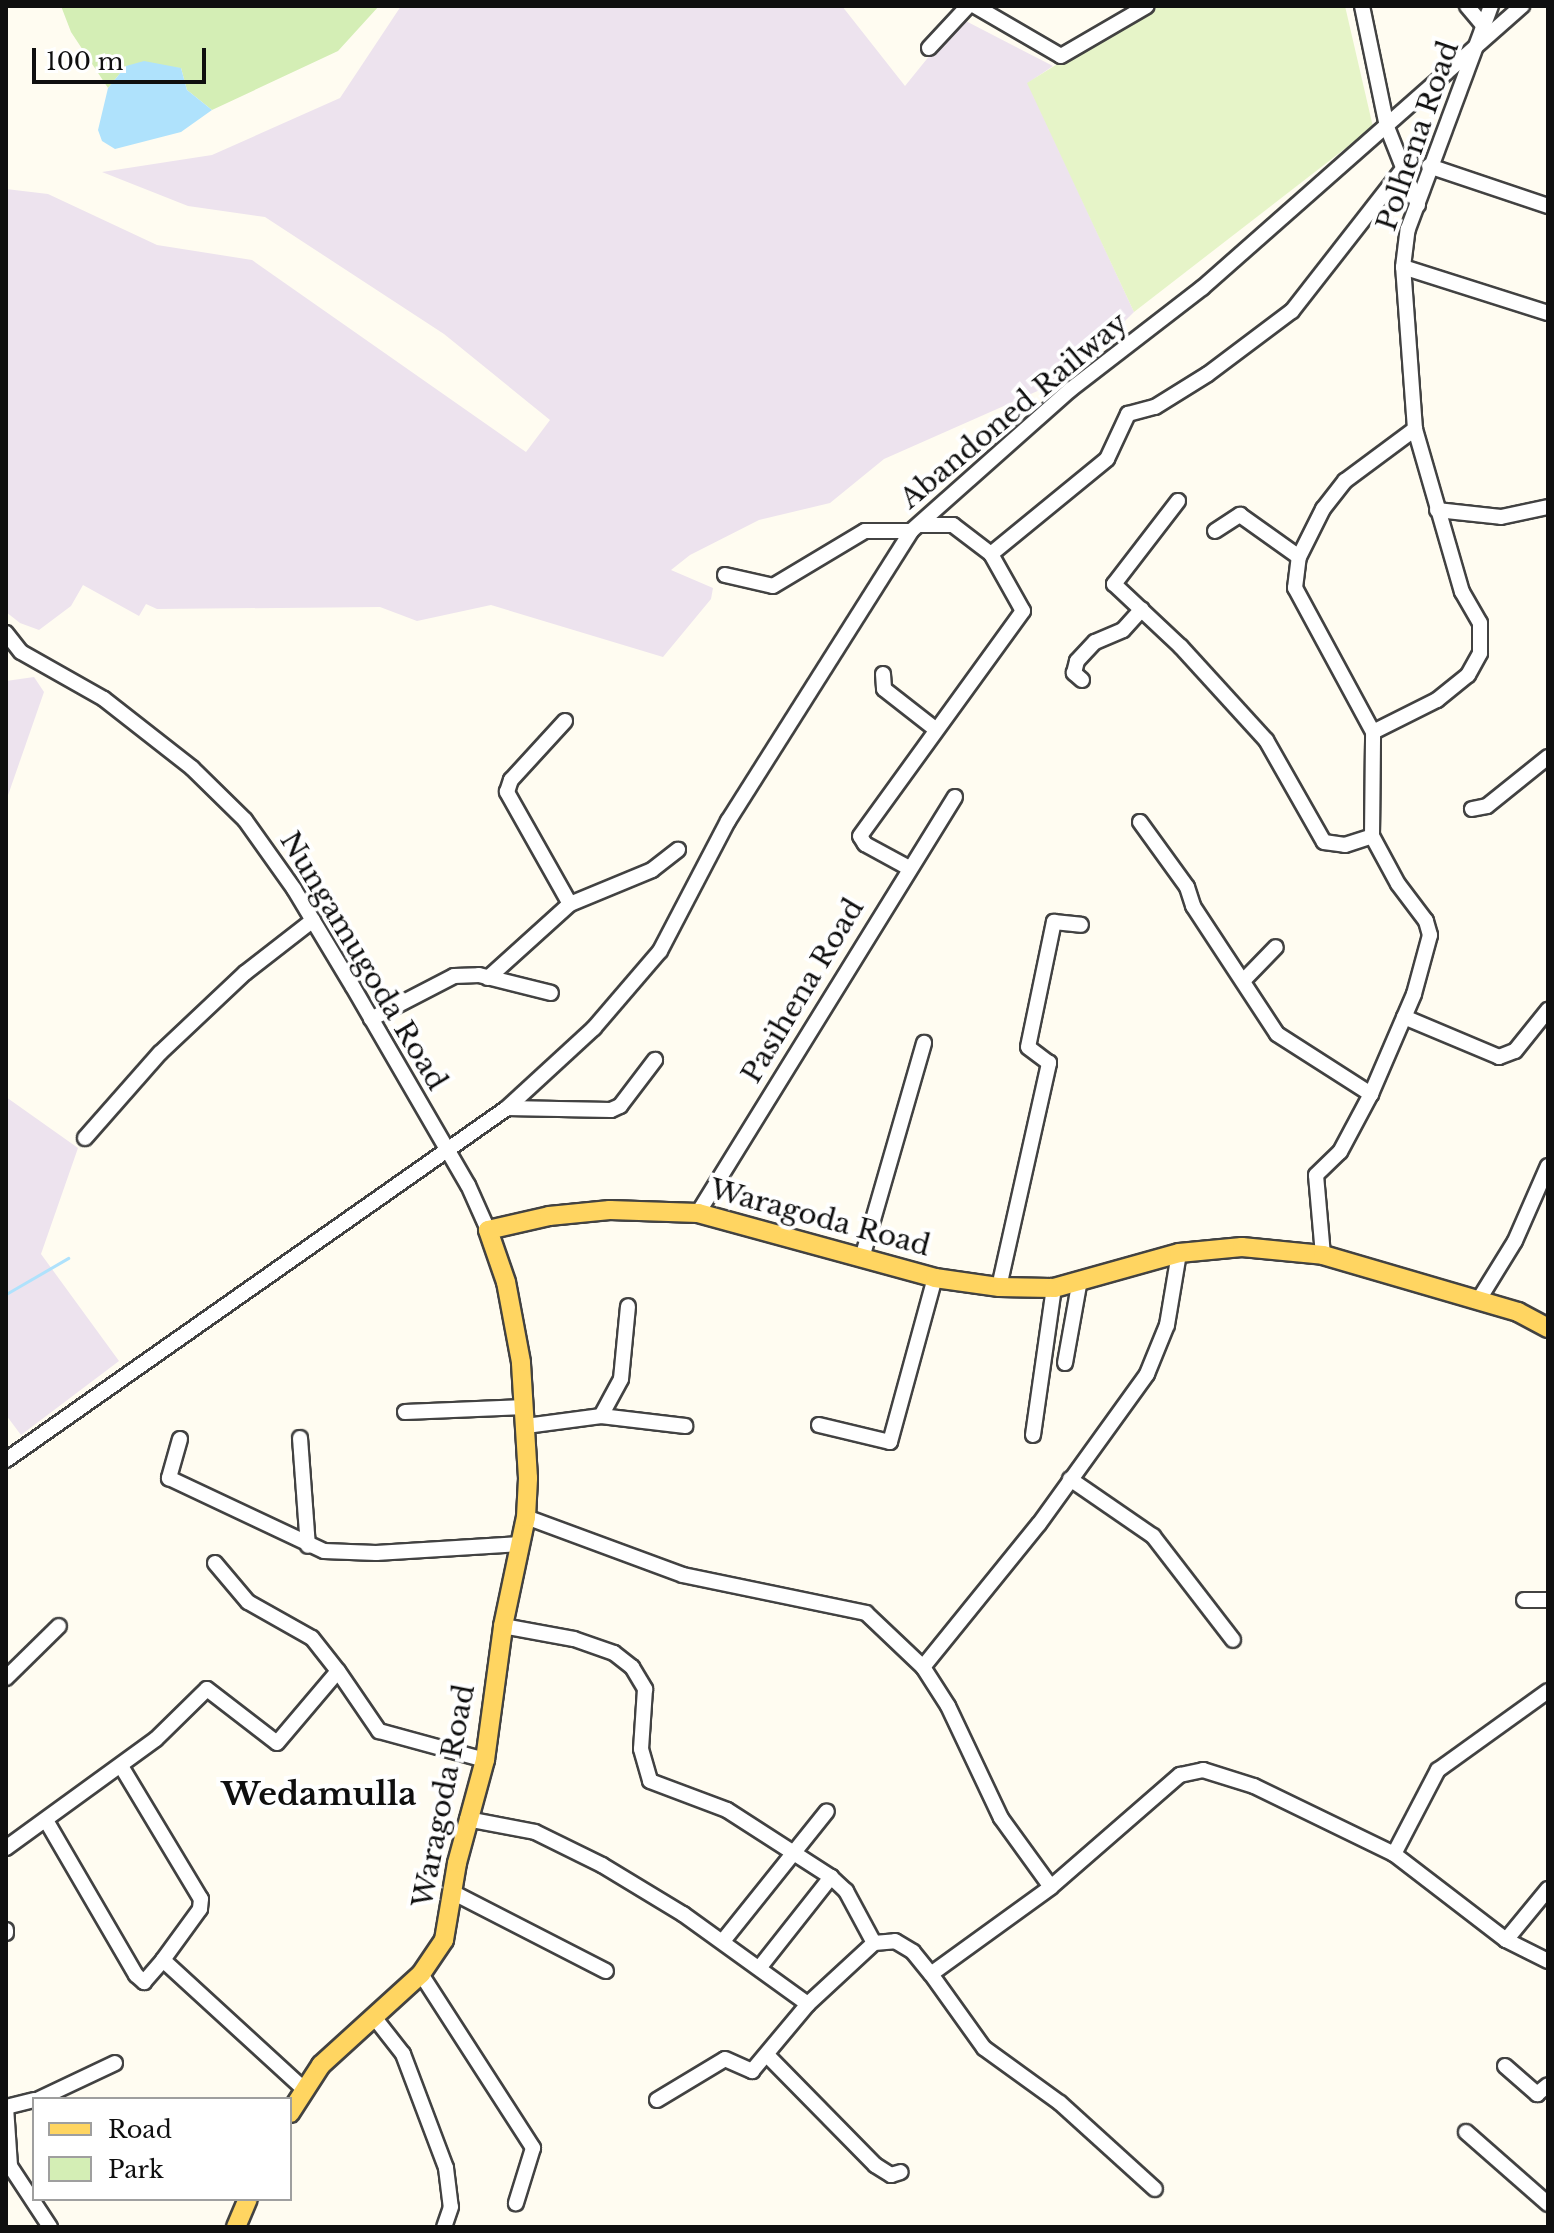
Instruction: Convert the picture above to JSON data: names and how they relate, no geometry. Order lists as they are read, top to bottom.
{
  "streets": {
    "main road": ["Waragoda Road"],
    "street": [
      "Polhena Road",
      "Abandoned Railway",
      "Nungamugoda Road",
      "Pasihena Road"
    ]
  },
  "crossings": [
    ["Polhena Road", "Abandoned Railway"],
    ["Abandoned Railway", "Nungamugoda Road"],
    ["Nungamugoda Road", "Waragoda Road"],
    ["Pasihena Road", "Waragoda Road"]
  ],
  "districts": ["Wedamulla"],
  "legend": ["Road", "Park"],
  "scale_bar": "100 m"
}
